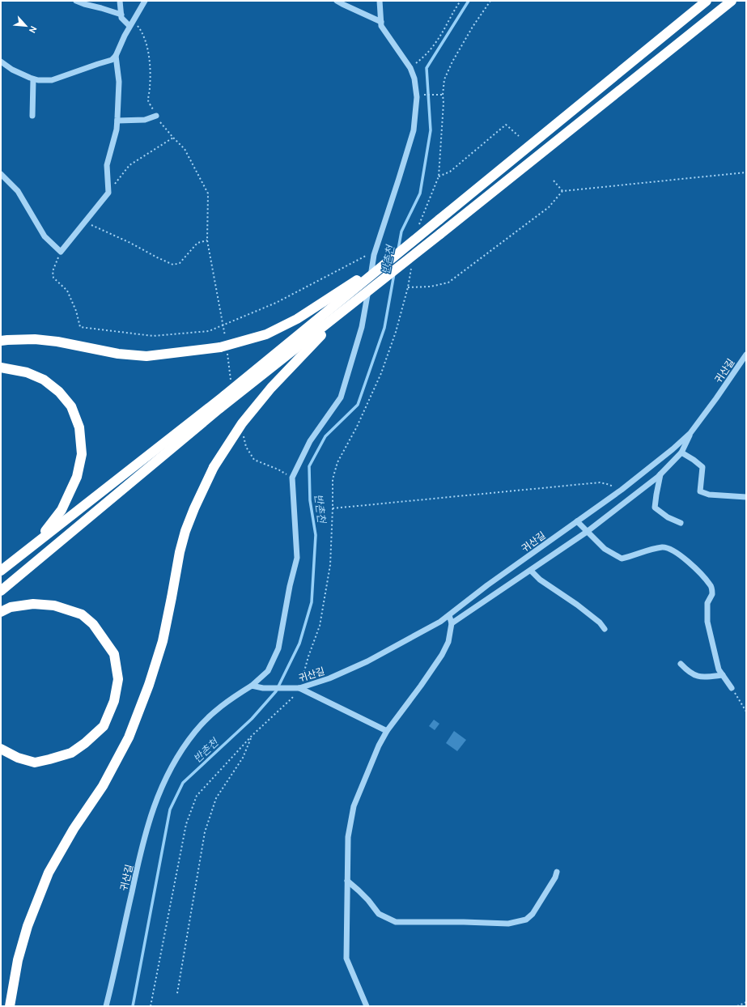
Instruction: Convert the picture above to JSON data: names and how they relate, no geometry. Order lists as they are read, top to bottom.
{
  "streets": {
    "street": ["귀산길"]
  },
  "water": ["반촌천"],
  "north": "bottom right"
}
